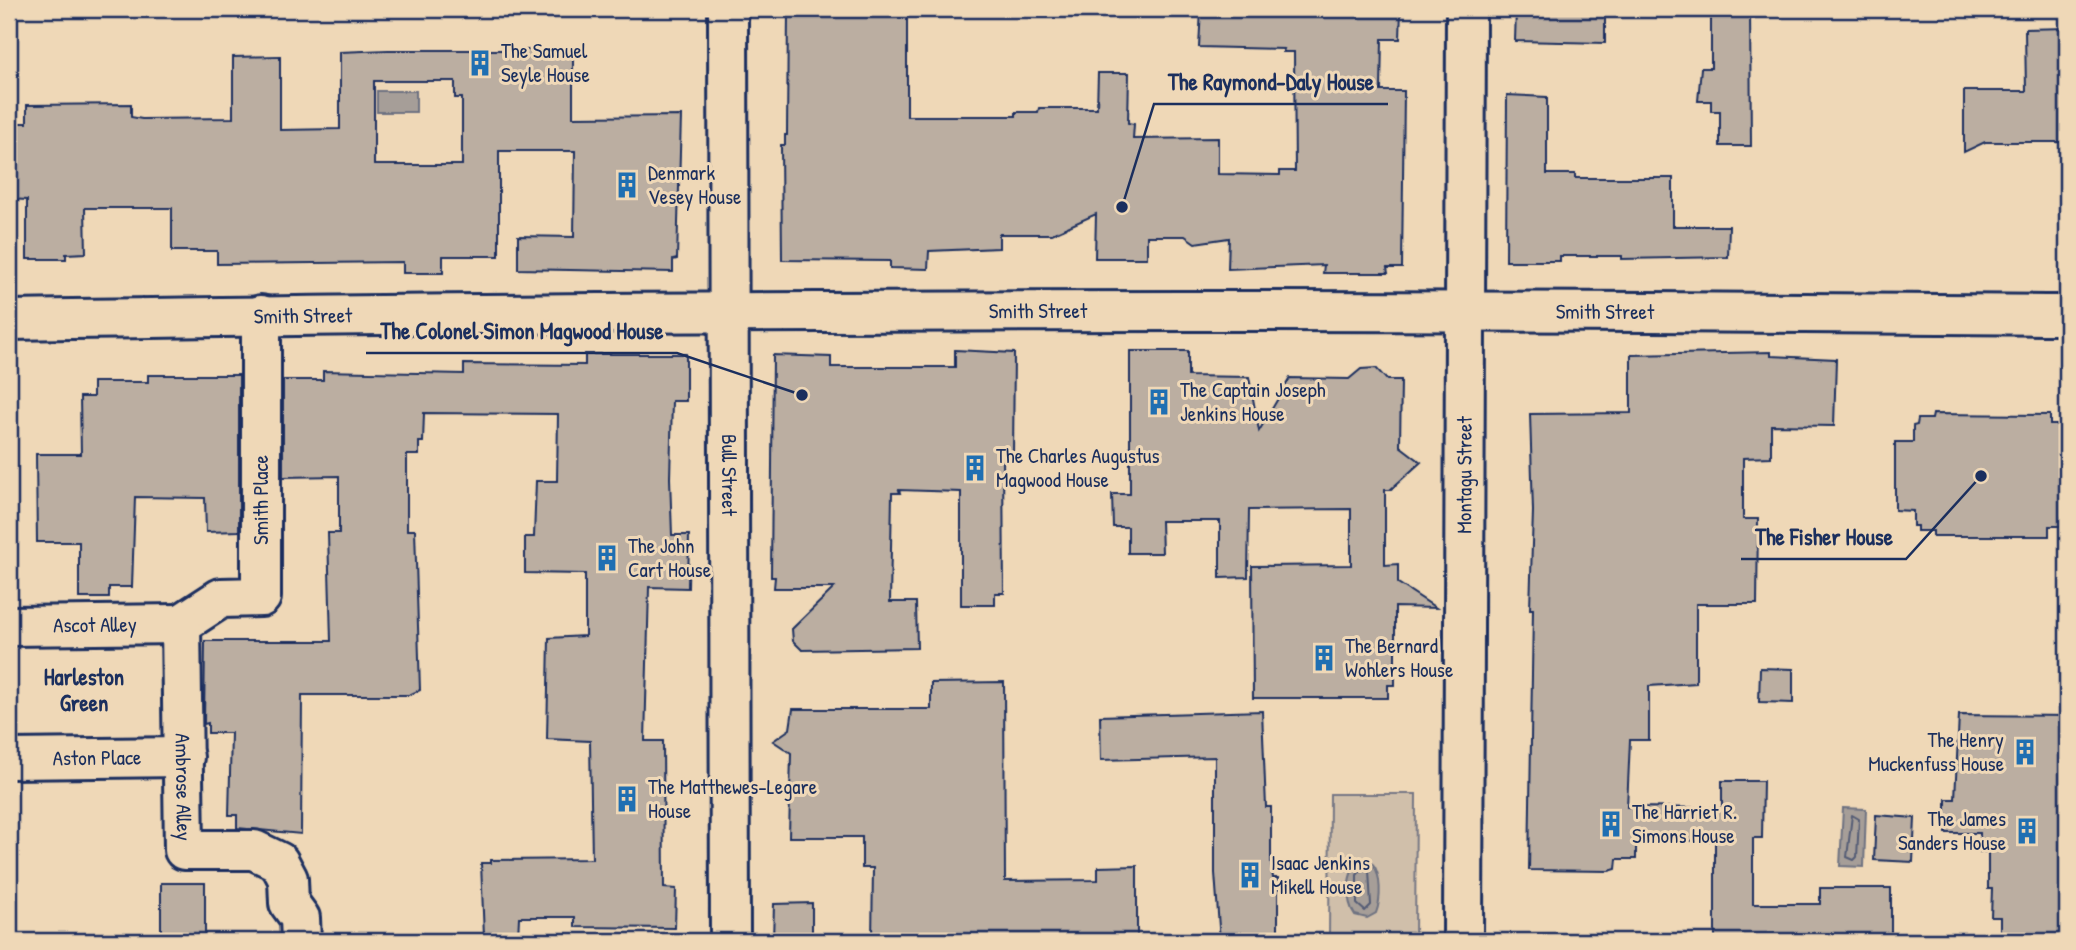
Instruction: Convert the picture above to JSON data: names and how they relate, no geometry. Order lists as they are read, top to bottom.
{
  "streets": {
    "street": [
      "Smith Street",
      "Bull Street",
      "Montagu Street",
      "Smith Place",
      "Ascot Alley",
      "Aston Place",
      "Ambrose Alley"
    ]
  },
  "crossings": [
    ["Smith Street", "Bull Street"],
    ["Smith Street", "Montagu Street"],
    ["Smith Street", "Smith Place"],
    ["Smith Place", "Ascot Alley"],
    ["Smith Place", "Ambrose Alley"],
    ["Ascot Alley", "Ambrose Alley"],
    ["Aston Place", "Ambrose Alley"]
  ],
  "districts": ["Harleston Green"],
  "places": {
    "building": [
      "The Samuel Seyle House",
      "Denmark Vesey House",
      "The Captain Joseph Jenkins House",
      "The Charles Augustus Magwood House",
      "The John Cart House",
      "The Bernard Wohlers House",
      "The Henry Muckenfuss House",
      "The Matthewes-Legare House",
      "The Harriet R. Simons House",
      "The James Sanders House",
      "Isaac Jenkins Mikell House"
    ],
    "other": ["The Raymond-Daly House", "The Colonel Simon Magwood House", "The Fisher House"]
  }
}
